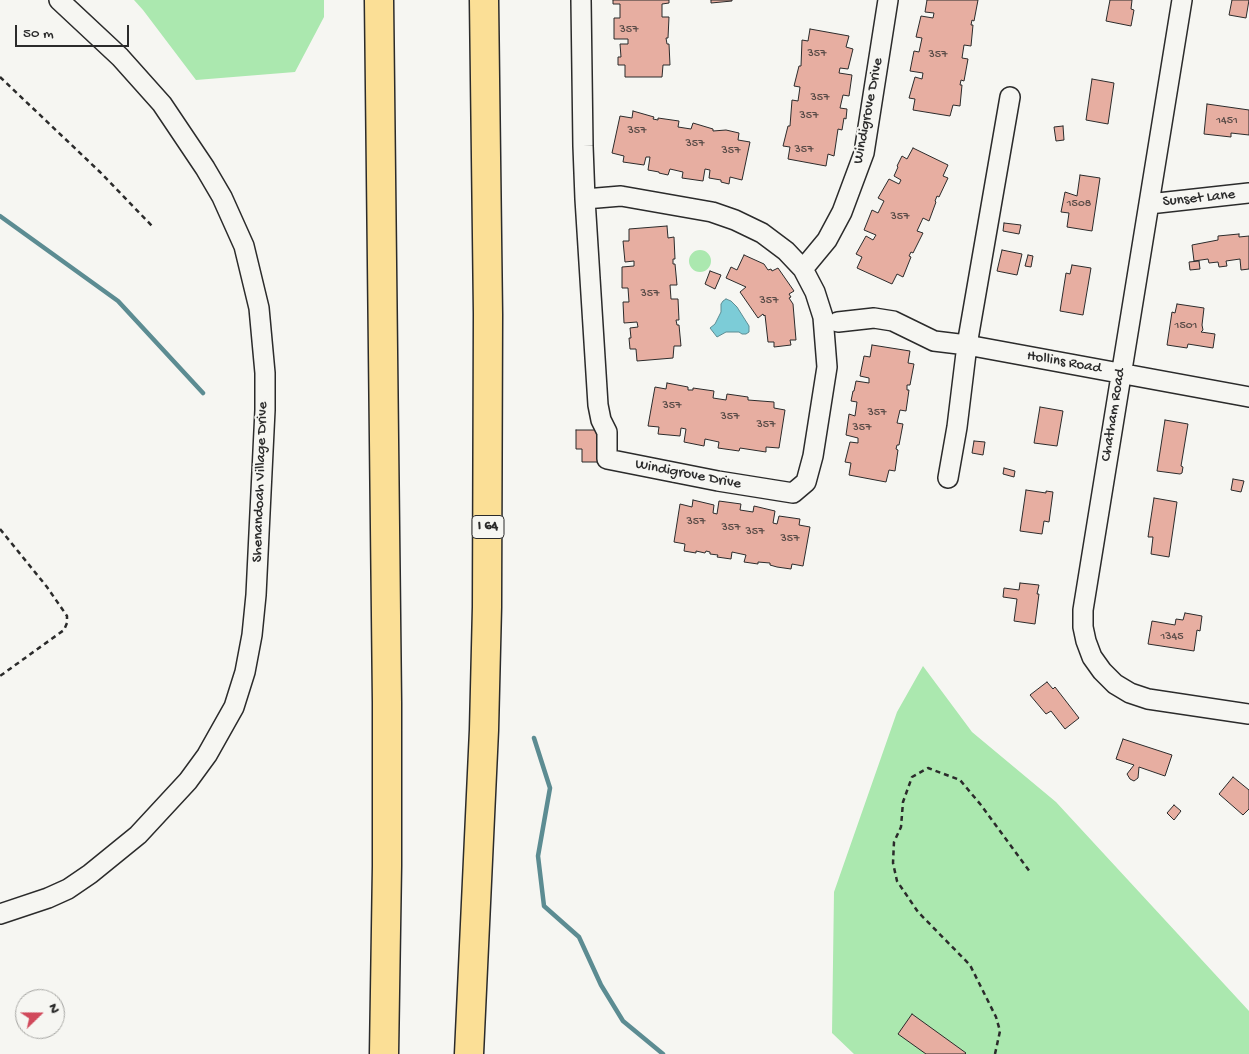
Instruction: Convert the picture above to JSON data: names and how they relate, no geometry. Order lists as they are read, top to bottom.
{
  "streets": {
    "highway": ["I 64"],
    "street": [
      "Windigrove Drive",
      "Sunset Lane",
      "Hollins Road",
      "Chatham Road",
      "Shenandoah Village Drive"
    ]
  },
  "crossings": [
    ["Sunset Lane", "Chatham Road"],
    ["Hollins Road", "Chatham Road"]
  ],
  "house_numbers": [
    "357",
    "357",
    "357",
    "357",
    "357",
    "1451",
    "357",
    "357",
    "357",
    "357",
    "1508",
    "357",
    "357",
    "357",
    "1501",
    "357",
    "357",
    "357",
    "357",
    "357",
    "357",
    "357",
    "357",
    "357",
    "1345"
  ],
  "scale_bar": "50 m",
  "north": "right"
}
